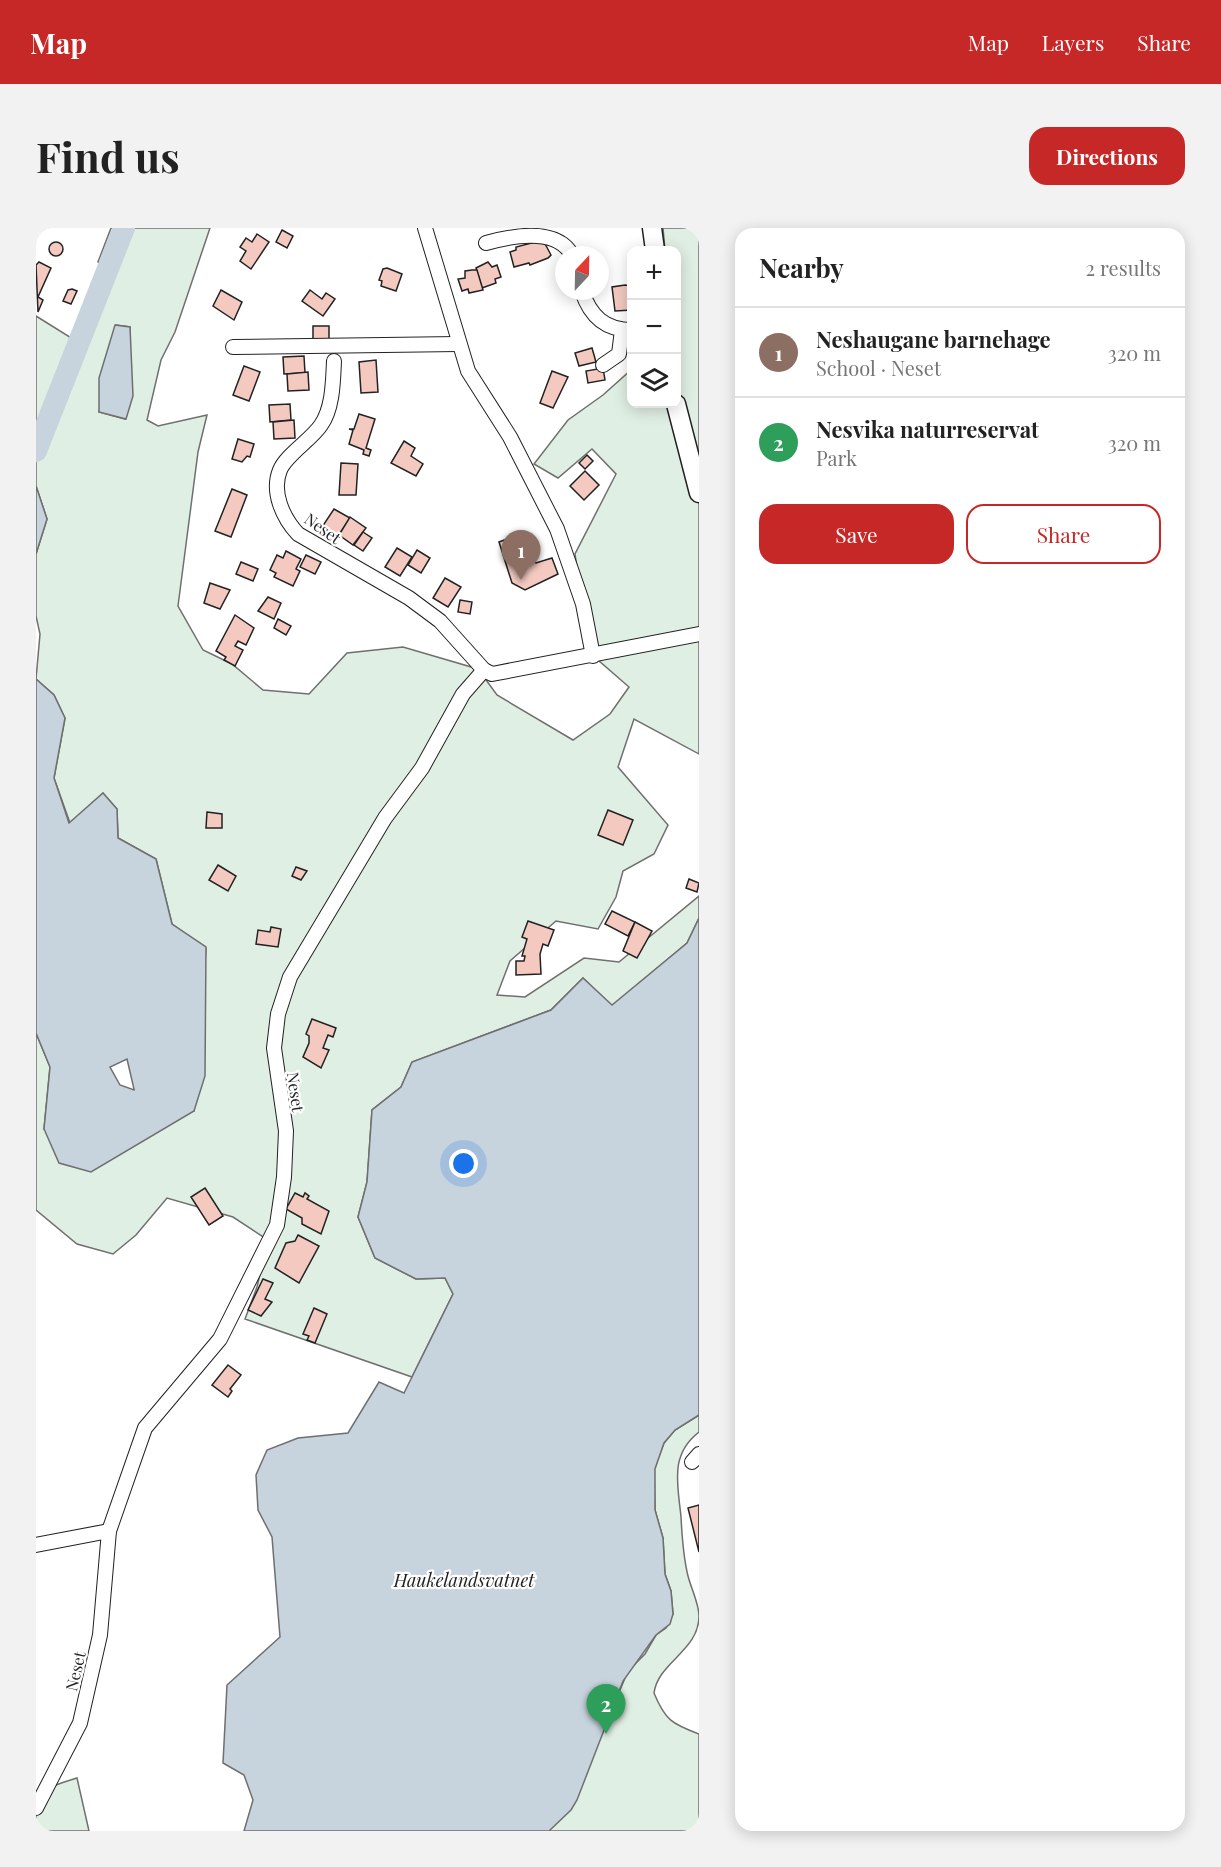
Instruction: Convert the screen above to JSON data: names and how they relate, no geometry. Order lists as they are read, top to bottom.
{
  "streets": {
    "street": ["Neset"]
  },
  "water": ["Haukelandsvatnet"],
  "north": "top",
  "page": {
    "header": "Map",
    "nav": ["Map", "Layers", "Share"],
    "buttons": [
      "Directions",
      ["Save", "Share"]
    ],
    "title": "Find us",
    "heading": ["Nearby", "2 results"],
    "map_buttons": ["+", "−"],
    "list": [
      {
        "mark": "1",
        "name": "Neshaugane barnehage",
        "note": "School · Neset",
        "value": "320 m"
      },
      {
        "mark": "2",
        "name": "Nesvika naturreservat",
        "note": "Park",
        "value": "320 m"
      }
    ],
    "pins": ["1", "2"]
  }
}
